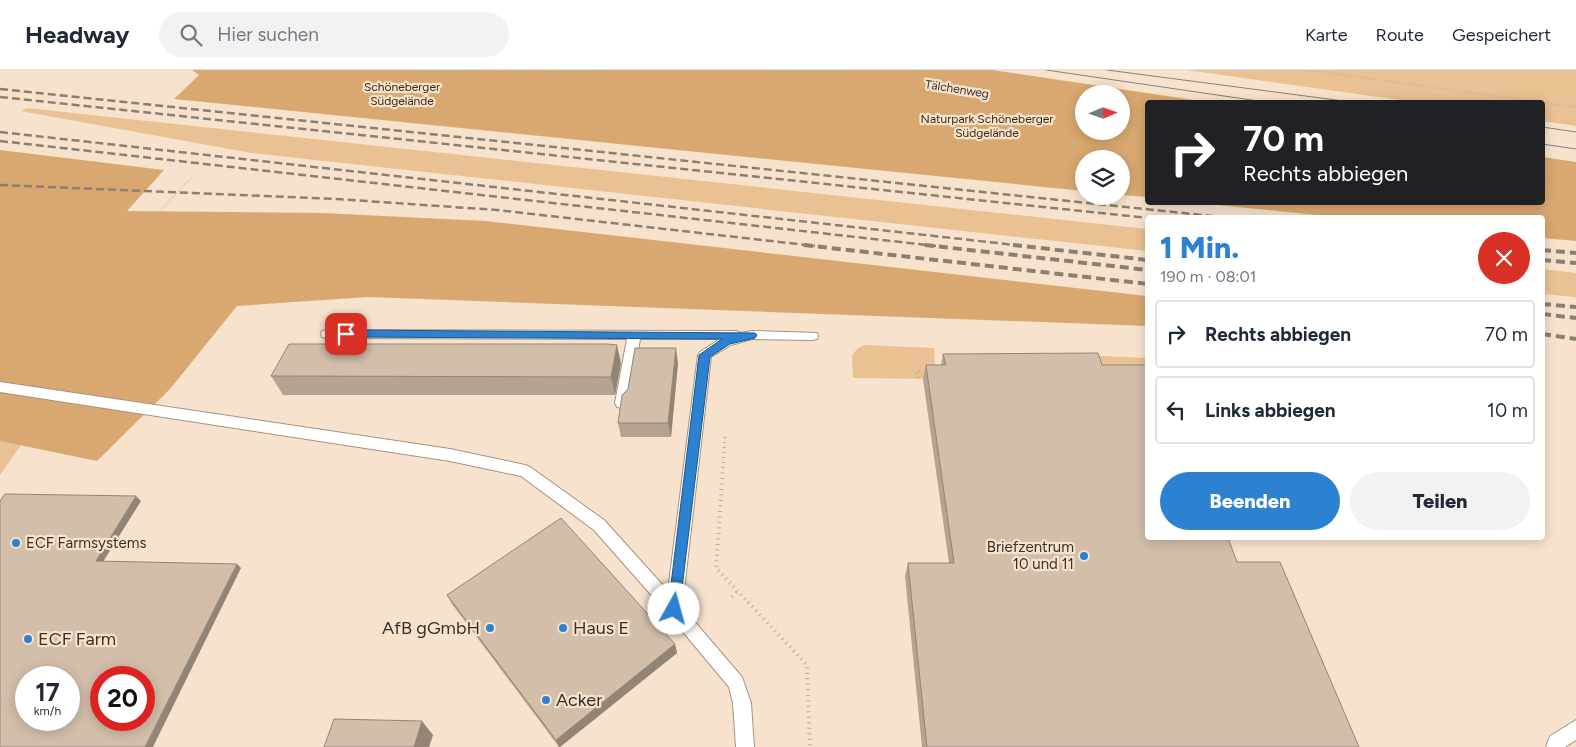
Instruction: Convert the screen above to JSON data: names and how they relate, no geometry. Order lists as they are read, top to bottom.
{
  "streets": {
    "path": ["Tälchenweg"]
  },
  "parks": ["Schöneberger Südgelände", "Naturpark Schöneberger Südgelände"],
  "places": [
    "ECF Farmsystems",
    "Briefzentrum 10 und 11",
    "AfB gGmbH",
    "Haus E",
    "ECF Farm",
    "Acker"
  ],
  "north": "right",
  "page": {
    "header": "Headway",
    "search": "Hier suchen",
    "nav": ["Karte", "Route", "Gespeichert"],
    "turn": ["70 m", "Rechts abbiegen"],
    "heading": ["1 Min.", "190 m · 08:01"],
    "list": [
      {
        "name": "Rechts abbiegen",
        "value": "70 m"
      },
      {
        "name": "Links abbiegen",
        "value": "10 m"
      }
    ],
    "buttons": ["Beenden", "Teilen"],
    "speed": "17 km/h",
    "limit": "20"
  }
}
